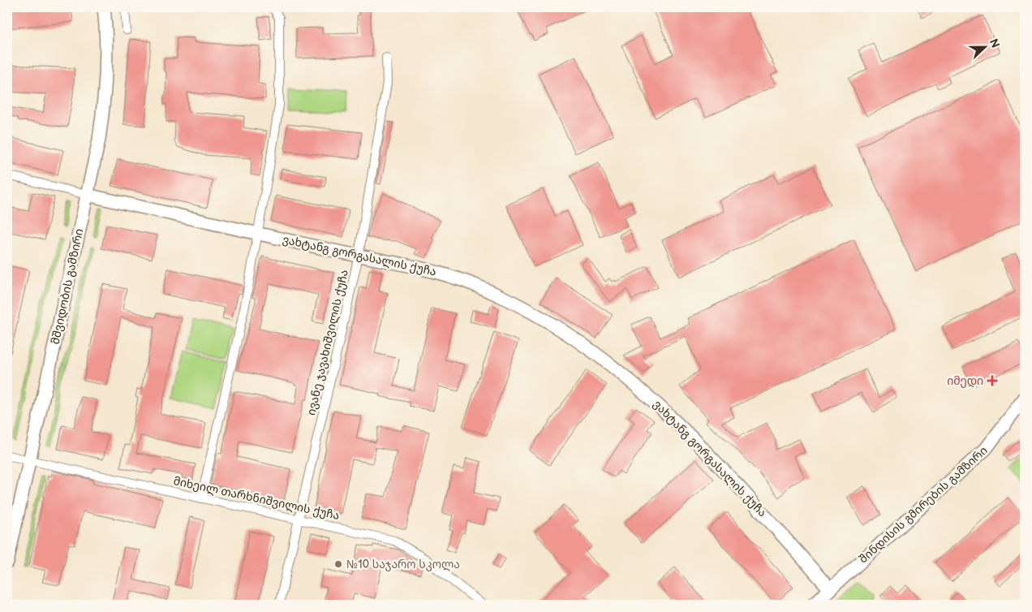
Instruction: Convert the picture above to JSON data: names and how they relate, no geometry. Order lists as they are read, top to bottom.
{
  "streets": {
    "street": [
      "ვახტანგ გორგასალის ქუჩა",
      "მშვიდობის გამზირი",
      "ივანე ჯავახიშვილის ქუჩა",
      "მიხეილ თარხნიშვილის ქუჩა",
      "შინდისის გმირების გამზირი"
    ]
  },
  "crossings": [
    ["ვახტანგ გორგასალის ქუჩა", "მშვიდობის გამზირი"],
    ["ვახტანგ გორგასალის ქუჩა", "ივანე ჯავახიშვილის ქუჩა"],
    ["ვახტანგ გორგასალის ქუჩა", "შინდისის გმირების გამზირი"],
    ["მშვიდობის გამზირი", "მიხეილ თარხნიშვილის ქუჩა"],
    ["ივანე ჯავახიშვილის ქუჩა", "მიხეილ თარხნიშვილის ქუჩა"]
  ],
  "places": {
    "health": ["იმედი"],
    "other": ["№10 საჯარო სკოლა"]
  },
  "north": "right"
}
